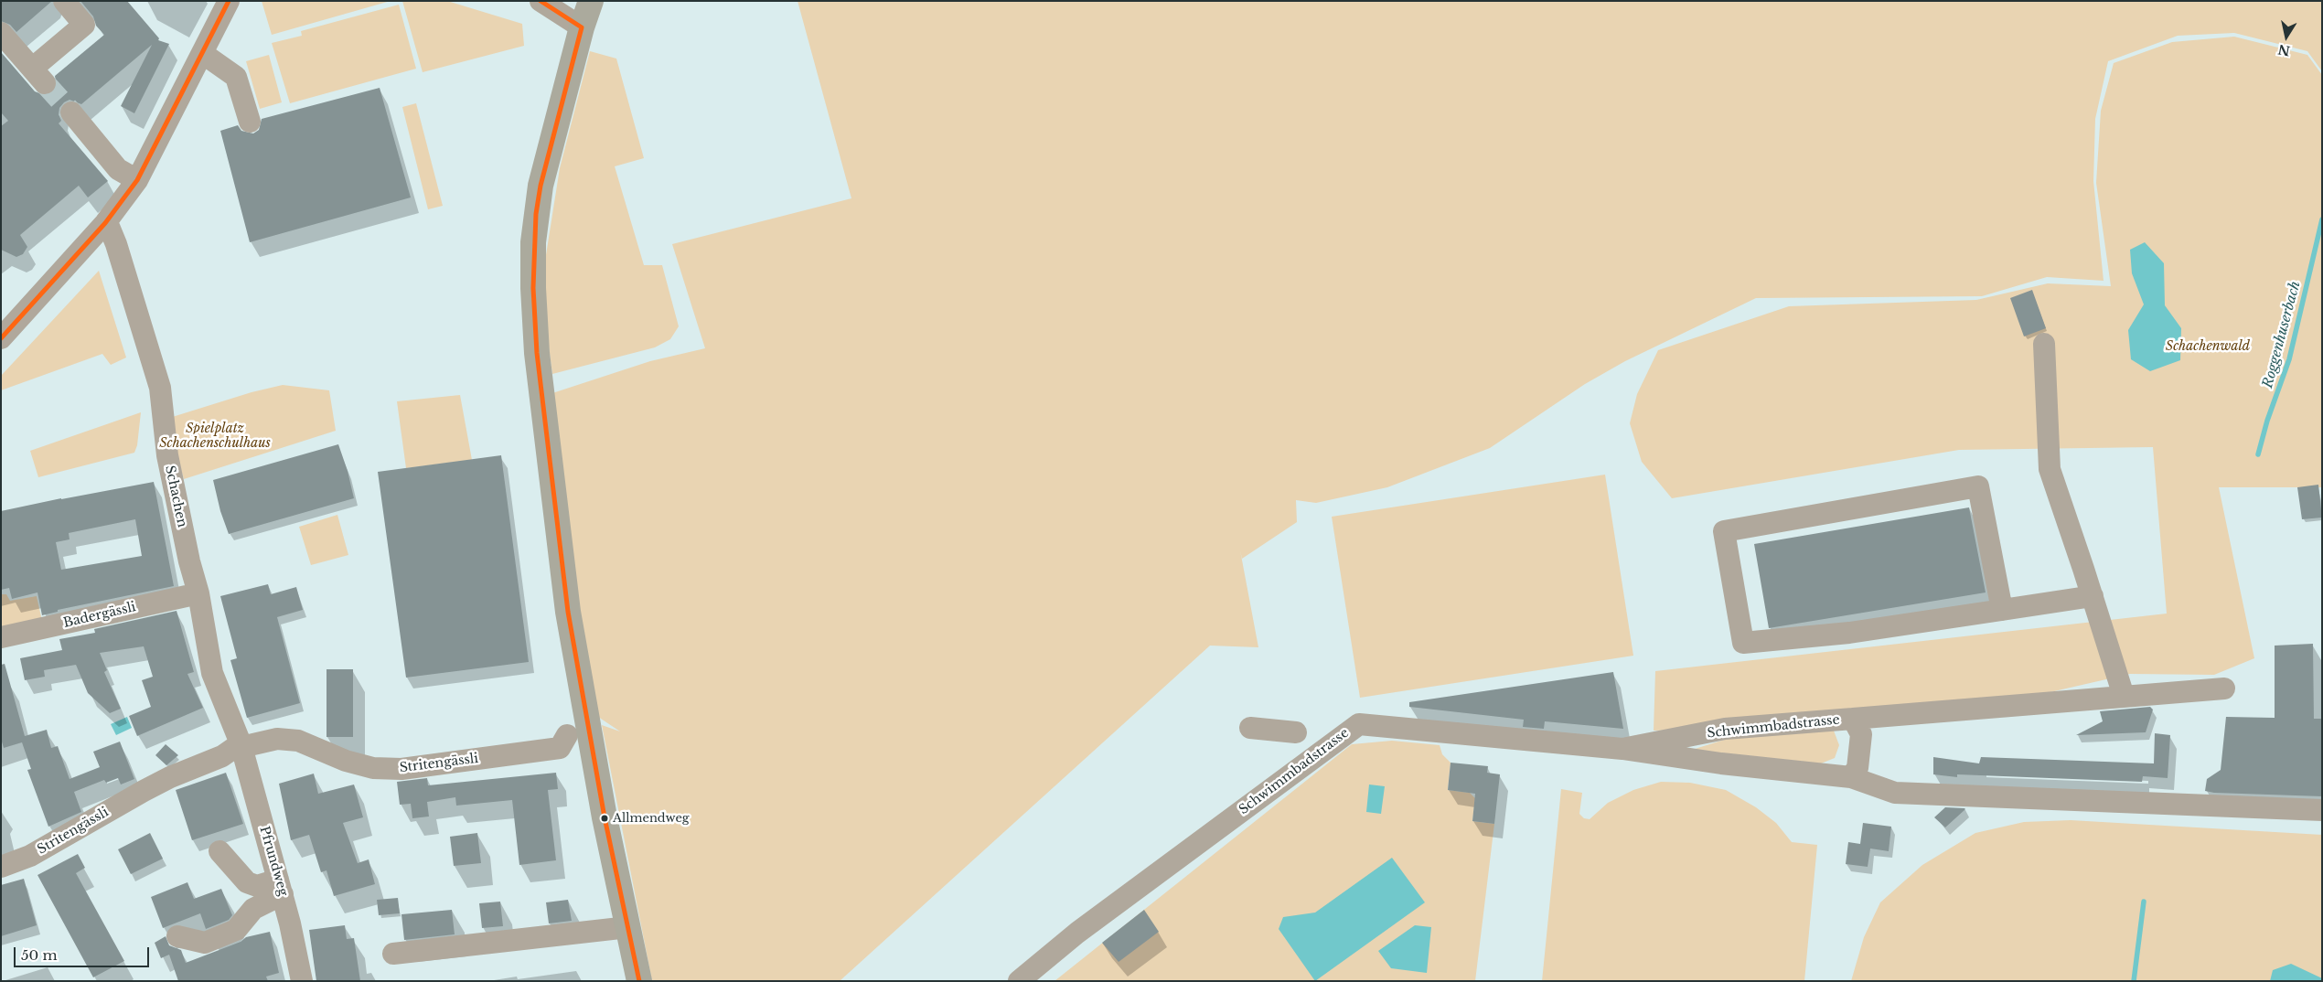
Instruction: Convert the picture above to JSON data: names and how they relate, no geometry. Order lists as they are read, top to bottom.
{
  "streets": {
    "street": [
      "Schachen",
      "Badergässli",
      "Schwimmbadstrasse",
      "Stritengässli",
      "Pfrundweg"
    ]
  },
  "crossings": [
    ["Schachen", "Badergässli"],
    ["Schachen", "Stritengässli"],
    ["Schachen", "Pfrundweg"],
    ["Stritengässli", "Pfrundweg"]
  ],
  "water": ["Roggenhuserbach"],
  "parks": ["Schachenwald", "Spielplatz Schachenschulhaus"],
  "places": ["Allmendweg"],
  "scale_bar": "50 m",
  "north": "bottom"
}
